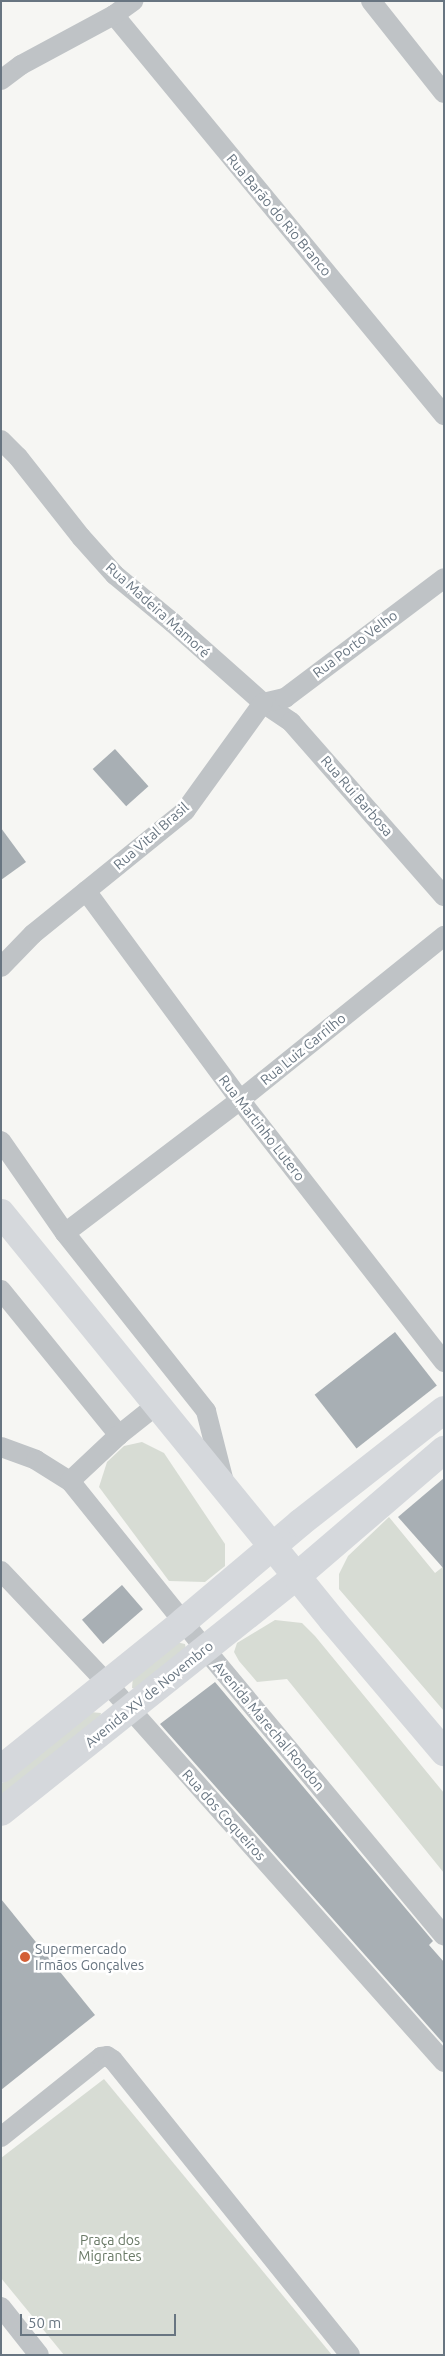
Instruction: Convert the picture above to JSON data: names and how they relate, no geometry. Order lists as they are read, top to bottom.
{
  "streets": {
    "main road": ["Avenida XV de Novembro"],
    "street": [
      "Rua Barão do Rio Branco",
      "Rua Madeira Mamoré",
      "Rua Porto Velho",
      "Rua Rui Barbosa",
      "Rua Vital Brasil",
      "Rua Luiz Carrilho",
      "Rua Martinho Lutero",
      "Avenida Marechal Rondon",
      "Rua dos Coqueiros"
    ]
  },
  "crossings": [
    ["Rua Madeira Mamoré", "Rua Porto Velho"],
    ["Rua Madeira Mamoré", "Rua Rui Barbosa"],
    ["Rua Madeira Mamoré", "Rua Vital Brasil"],
    ["Rua Porto Velho", "Rua Rui Barbosa"],
    ["Rua Porto Velho", "Rua Vital Brasil"],
    ["Rua Rui Barbosa", "Rua Vital Brasil"],
    ["Rua Vital Brasil", "Rua Martinho Lutero"],
    ["Rua Luiz Carrilho", "Rua Martinho Lutero"],
    ["Avenida XV de Novembro", "Avenida Marechal Rondon"],
    ["Avenida XV de Novembro", "Rua dos Coqueiros"]
  ],
  "parks": ["Praça dos Migrantes"],
  "places": ["Supermercado Irmãos Gonçalves"],
  "scale_bar": "50 m"
}
